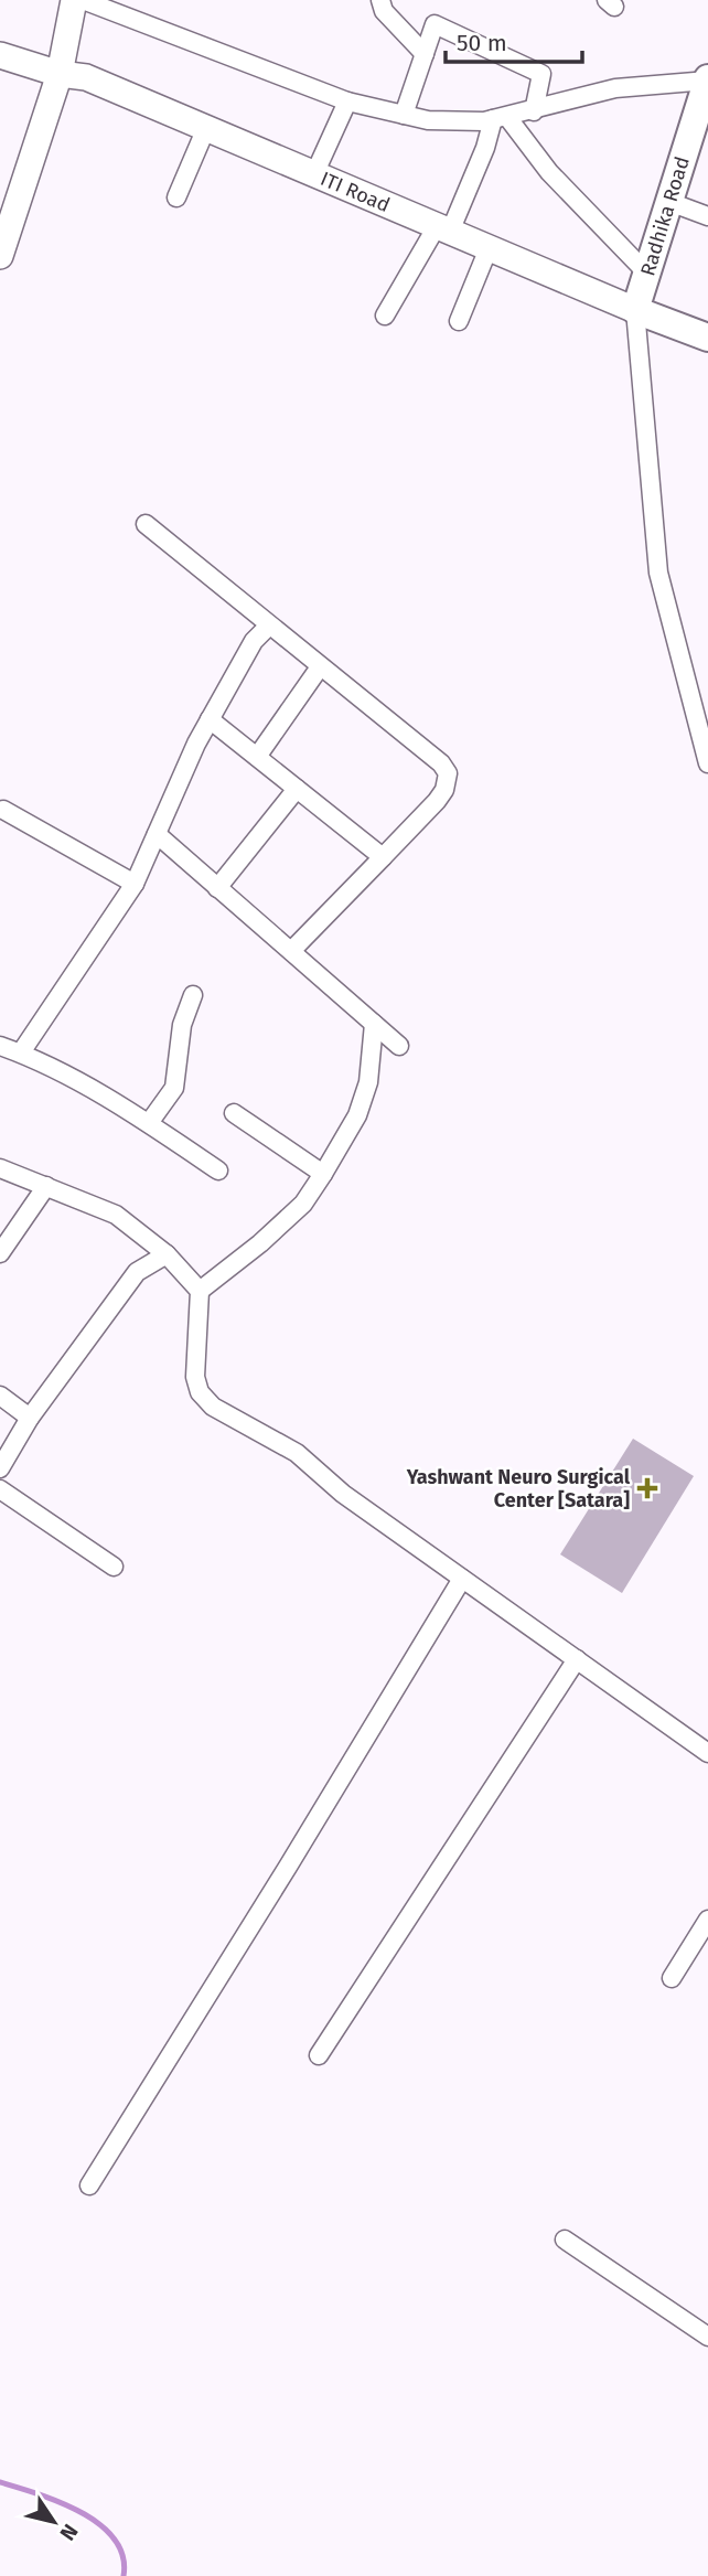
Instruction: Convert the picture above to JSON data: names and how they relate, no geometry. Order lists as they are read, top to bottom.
{
  "streets": {
    "main road": ["ITI Road", "Radhika Road"]
  },
  "crossings": [
    ["ITI Road", "Radhika Road"]
  ],
  "places": {
    "health": ["Yashwant Neuro Surgical Center [Satara]"]
  },
  "scale_bar": "50 m",
  "north": "bottom right"
}
